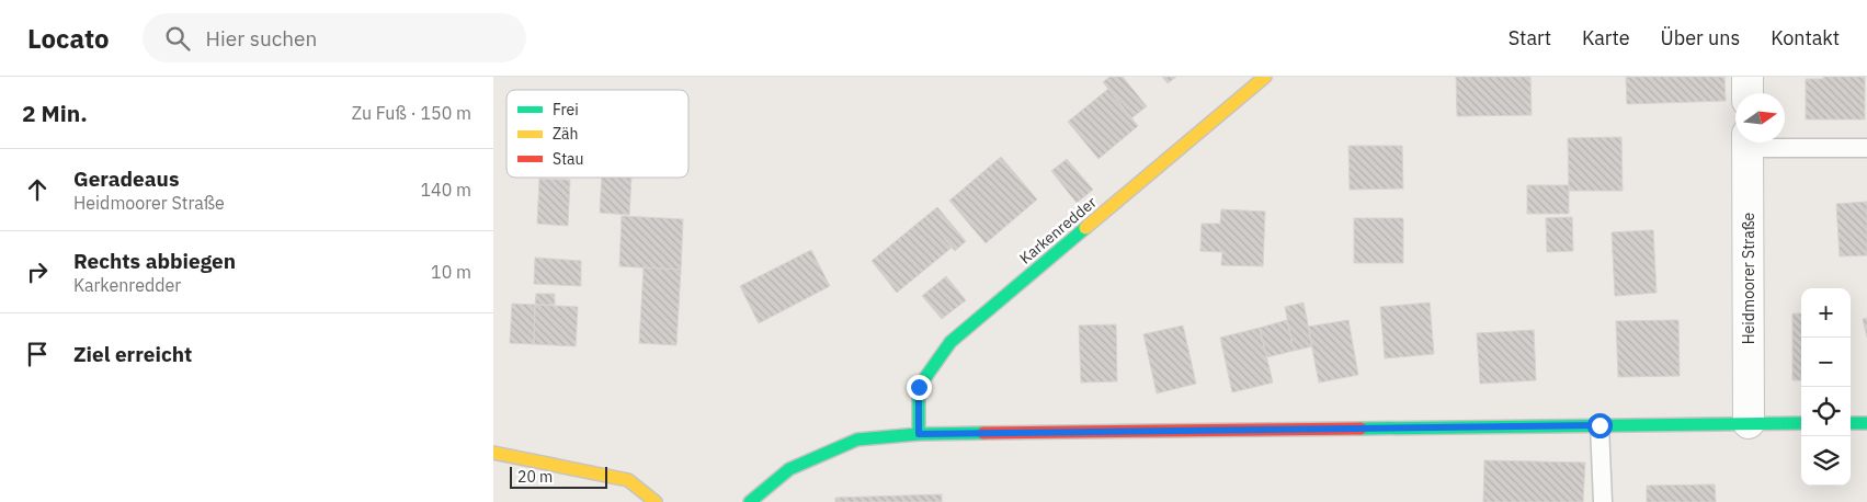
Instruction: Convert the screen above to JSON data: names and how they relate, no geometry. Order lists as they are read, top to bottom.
{
  "streets": {
    "street": ["Karkenredder", "Heidmoorer Straße"]
  },
  "legend": ["Frei", "Zäh", "Stau"],
  "scale_bar": "20 m",
  "north": "right",
  "page": {
    "header": "Locato",
    "search": "Hier suchen",
    "nav": [
      "Start",
      "Karte",
      "Über uns",
      "Kontakt"
    ],
    "heading": ["2 Min.", "Zu Fuß · 150 m"],
    "list": [
      ["Geradeaus", "Heidmoorer Straße", "140 m"],
      ["Rechts abbiegen", "Karkenredder", "10 m"],
      "Ziel erreicht"
    ],
    "map_buttons": ["+", "−"],
    "scale": "20 m"
  }
}
